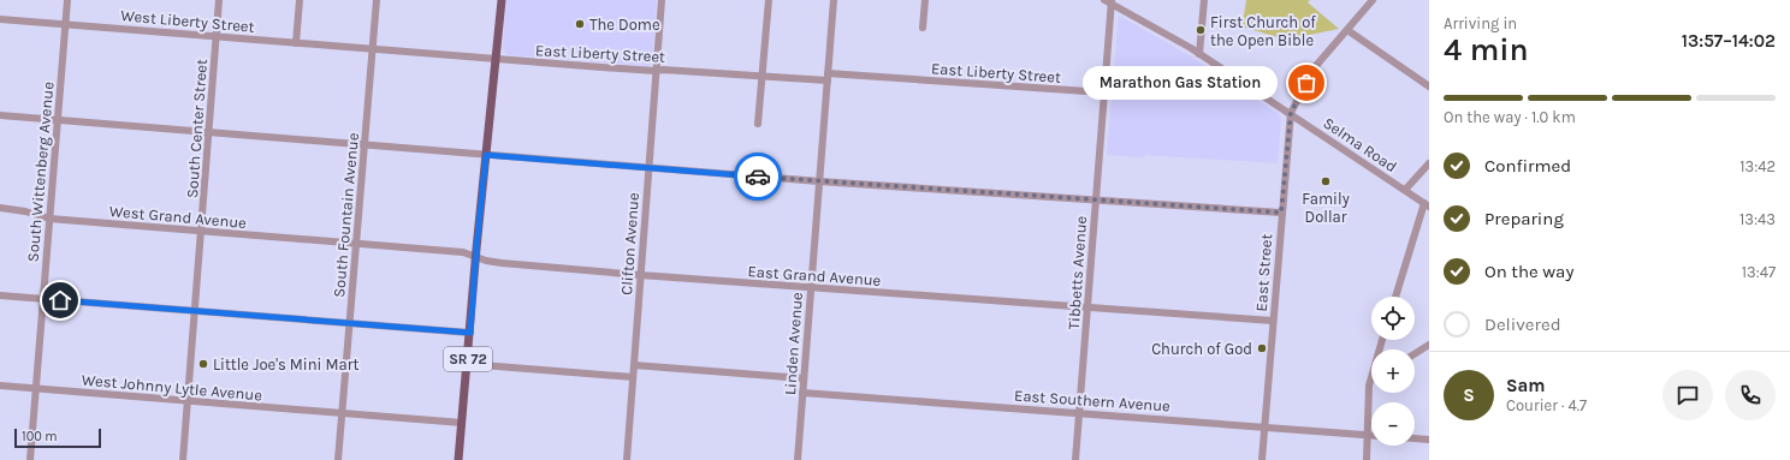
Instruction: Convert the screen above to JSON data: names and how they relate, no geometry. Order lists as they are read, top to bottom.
{
  "streets": {
    "main road": ["SR 72"],
    "street": [
      "West Liberty Street",
      "East Liberty Street",
      "South Center Street",
      "Selma Road",
      "South Wittenberg Avenue",
      "South Fountain Avenue",
      "West Grand Avenue",
      "Clifton Avenue",
      "Tibbetts Avenue",
      "East Street",
      "East Grand Avenue",
      "Linden Avenue",
      "West Johnny Lytle Avenue",
      "East Southern Avenue"
    ]
  },
  "crossings": [
    ["West Liberty Street", "East Liberty Street"],
    ["West Liberty Street", "South Center Street"],
    ["West Liberty Street", "South Wittenberg Avenue"],
    ["West Liberty Street", "South Fountain Avenue"],
    ["East Liberty Street", "South Fountain Avenue"],
    ["East Liberty Street", "Clifton Avenue"],
    ["East Liberty Street", "Tibbetts Avenue"],
    ["East Liberty Street", "Linden Avenue"],
    ["East Liberty Street", "SR 72"],
    ["South Center Street", "West Grand Avenue"],
    ["South Center Street", "West Johnny Lytle Avenue"],
    ["Selma Road", "Tibbetts Avenue"],
    ["Selma Road", "East Street"],
    ["South Wittenberg Avenue", "West Grand Avenue"],
    ["South Wittenberg Avenue", "West Johnny Lytle Avenue"],
    ["South Fountain Avenue", "West Grand Avenue"],
    ["South Fountain Avenue", "East Grand Avenue"],
    ["South Fountain Avenue", "West Johnny Lytle Avenue"],
    ["West Grand Avenue", "East Grand Avenue"],
    ["Clifton Avenue", "East Grand Avenue"],
    ["Tibbetts Avenue", "East Grand Avenue"],
    ["Tibbetts Avenue", "East Southern Avenue"],
    ["East Street", "East Grand Avenue"],
    ["East Street", "East Southern Avenue"],
    ["East Grand Avenue", "Linden Avenue"],
    ["East Grand Avenue", "SR 72"],
    ["Linden Avenue", "East Southern Avenue"],
    ["SR 72", "West Johnny Lytle Avenue"]
  ],
  "places": [
    "The Dome",
    "First Church of the Open Bible",
    "Marathon Gas Station",
    "Family Dollar",
    "Church of God",
    "Little Joe's Mini Mart"
  ],
  "scale_bar": "100 m",
  "page": {
    "heading": ["4 min", "Arriving in", "13:57–14:02"],
    "panel": ["Sam", "Courier · 4.7"],
    "bubble": "Marathon Gas Station",
    "bar": "On the way · 1.0 km",
    "list": [
      ["Confirmed", "13:42"],
      ["Preparing", "13:43"],
      ["On the way", "13:47"],
      "Delivered"
    ],
    "map_buttons": ["+", "−"],
    "round": "S",
    "scale": "100 m"
  }
}
